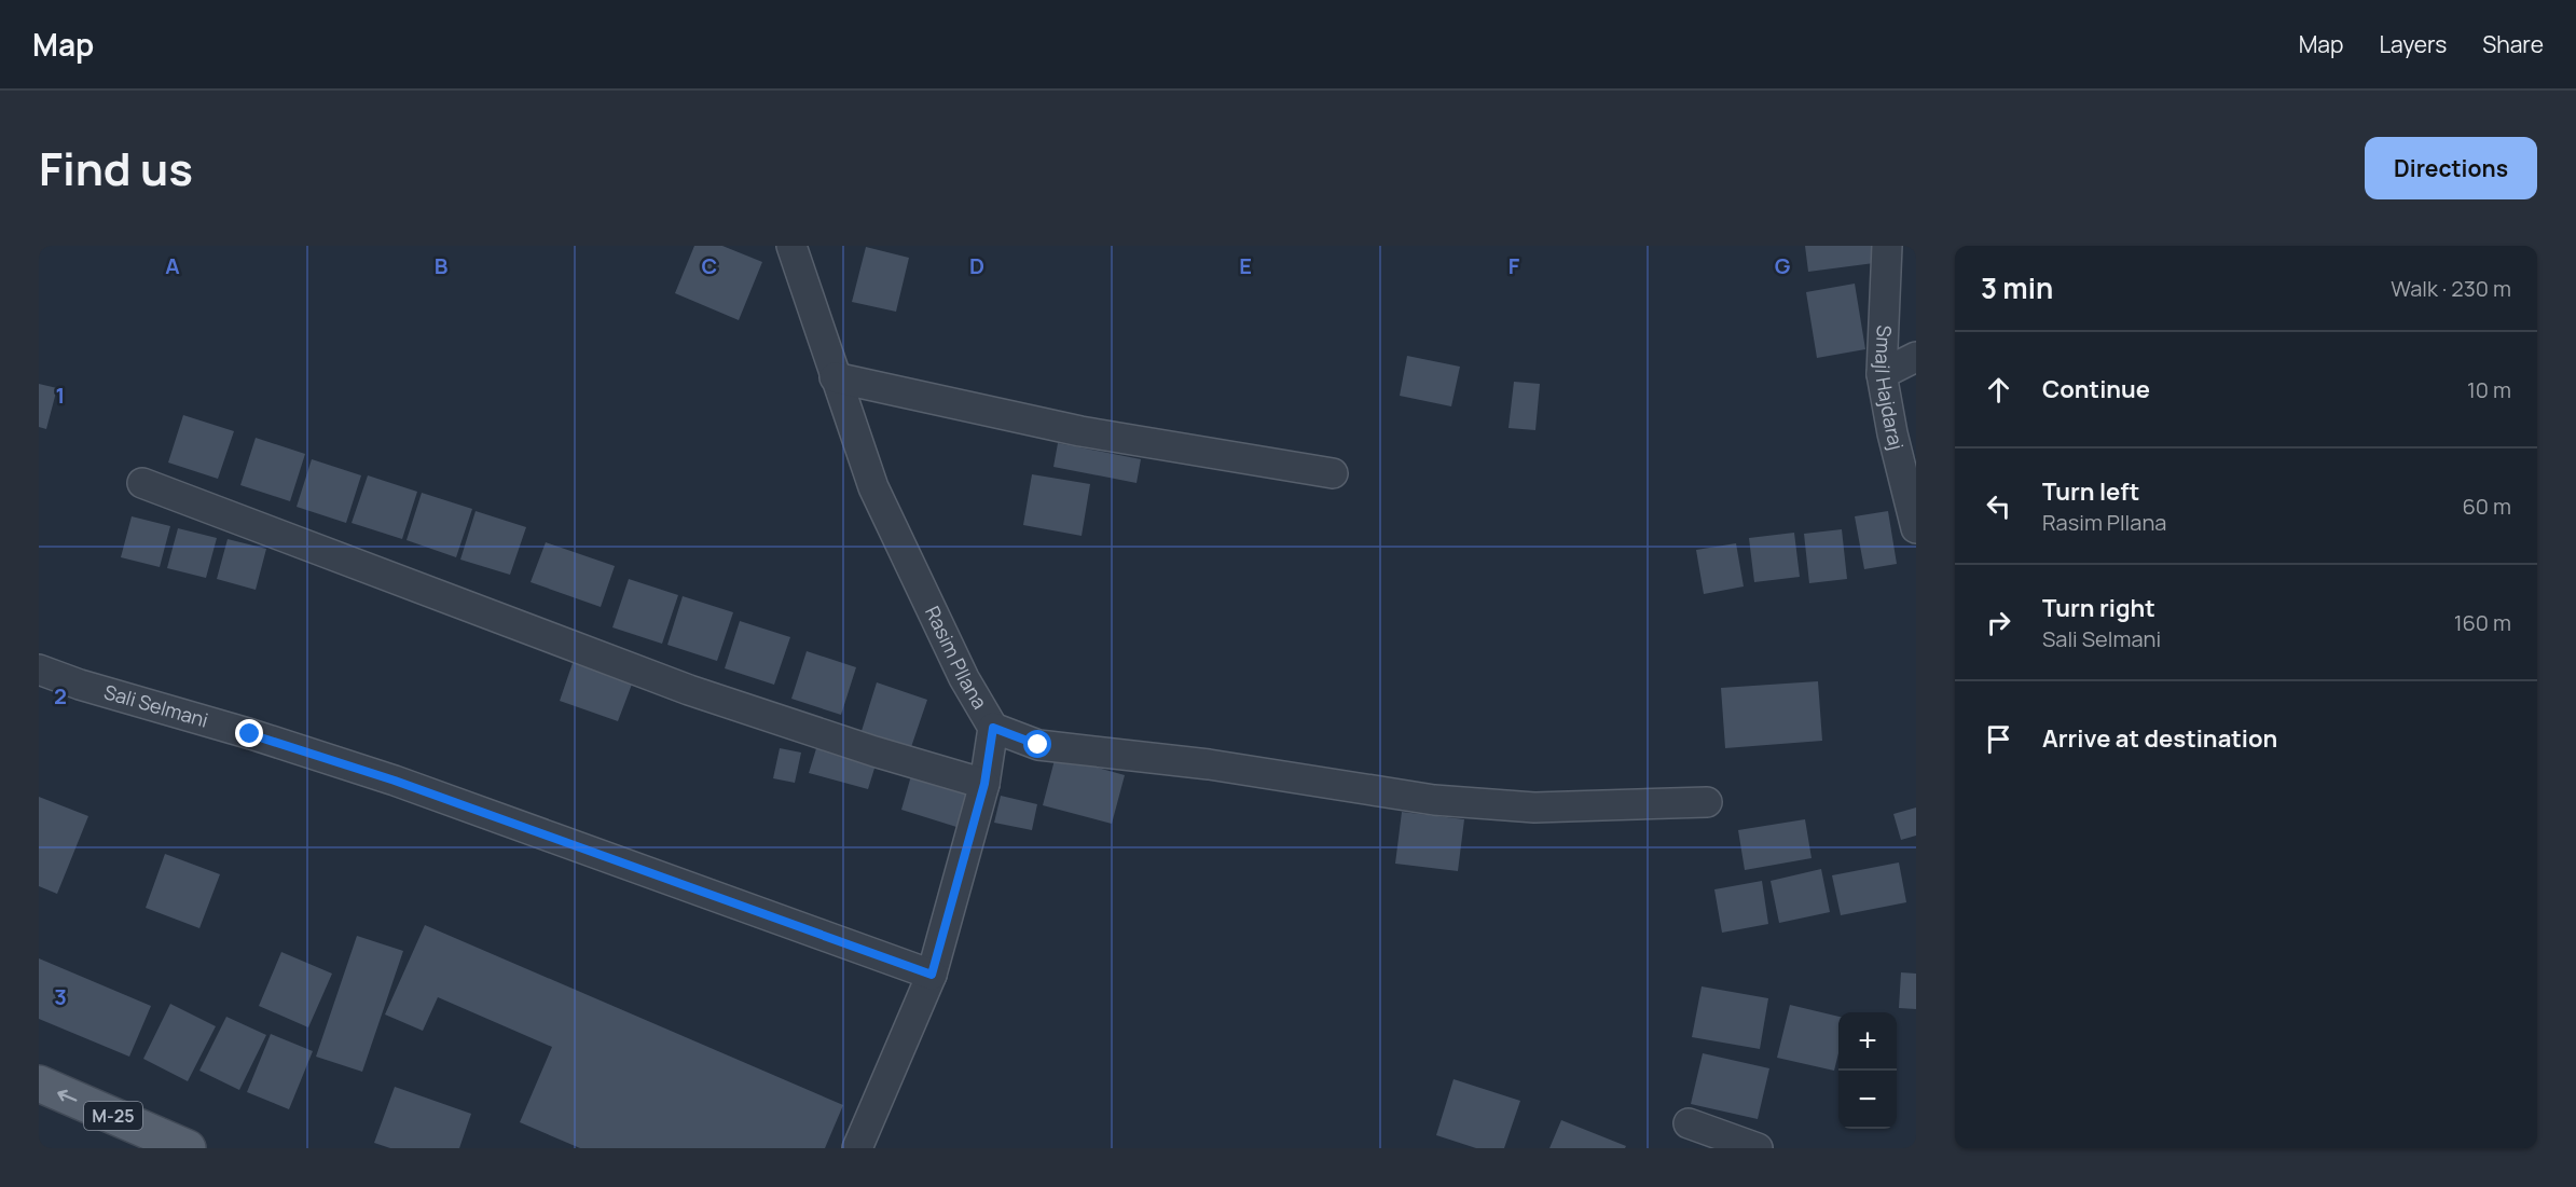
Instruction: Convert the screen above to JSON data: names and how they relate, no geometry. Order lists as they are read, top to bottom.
{
  "streets": {
    "main road": ["M-25"],
    "street": ["Smajl Hajdaraj", "Rasim Pllana", "Sali Selmani"]
  },
  "crossings": [
    ["Rasim Pllana", "Sali Selmani"]
  ],
  "page": {
    "header": "Map",
    "nav": ["Map", "Layers", "Share"],
    "title": "Find us",
    "buttons": "Directions",
    "heading": ["3 min", "Walk · 230 m"],
    "list": [
      ["Continue", "10 m"],
      ["Turn left", "Rasim Pllana", "60 m"],
      ["Turn right", "Sali Selmani", "160 m"],
      "Arrive at destination"
    ],
    "map_buttons": ["+", "−"]
  },
  "grid": {
    "columns": [
      "A",
      "B",
      "C",
      "D",
      "E",
      "F",
      "G"
    ],
    "rows": ["1", "2", "3"]
  }
}
